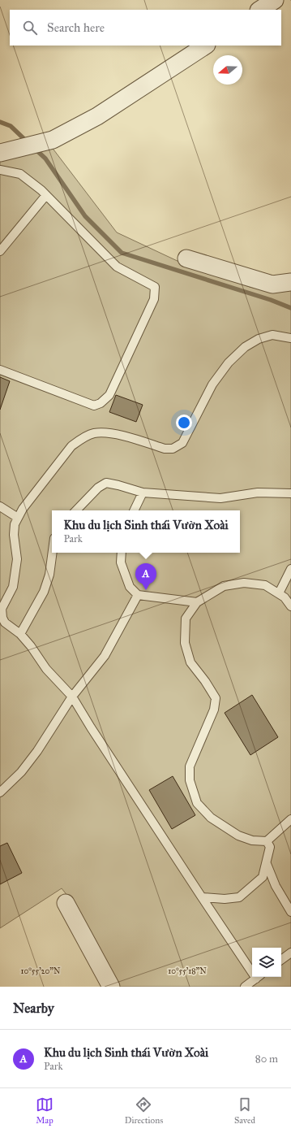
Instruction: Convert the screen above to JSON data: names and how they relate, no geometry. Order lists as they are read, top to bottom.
{
  "north": "left",
  "page": {
    "search": "Search here",
    "popup": ["Khu du lịch Sinh thái Vườn Xoài", "Park"],
    "pins": "A",
    "heading": "Nearby",
    "list": [
      {
        "mark": "A",
        "name": "Khu du lịch Sinh thái Vườn Xoài",
        "note": "Park",
        "value": "80 m"
      }
    ],
    "nav": ["Map", "Directions", "Saved"]
  },
  "coordinates": ["10°55'20\"N", "10°55'18\"N"]
}
